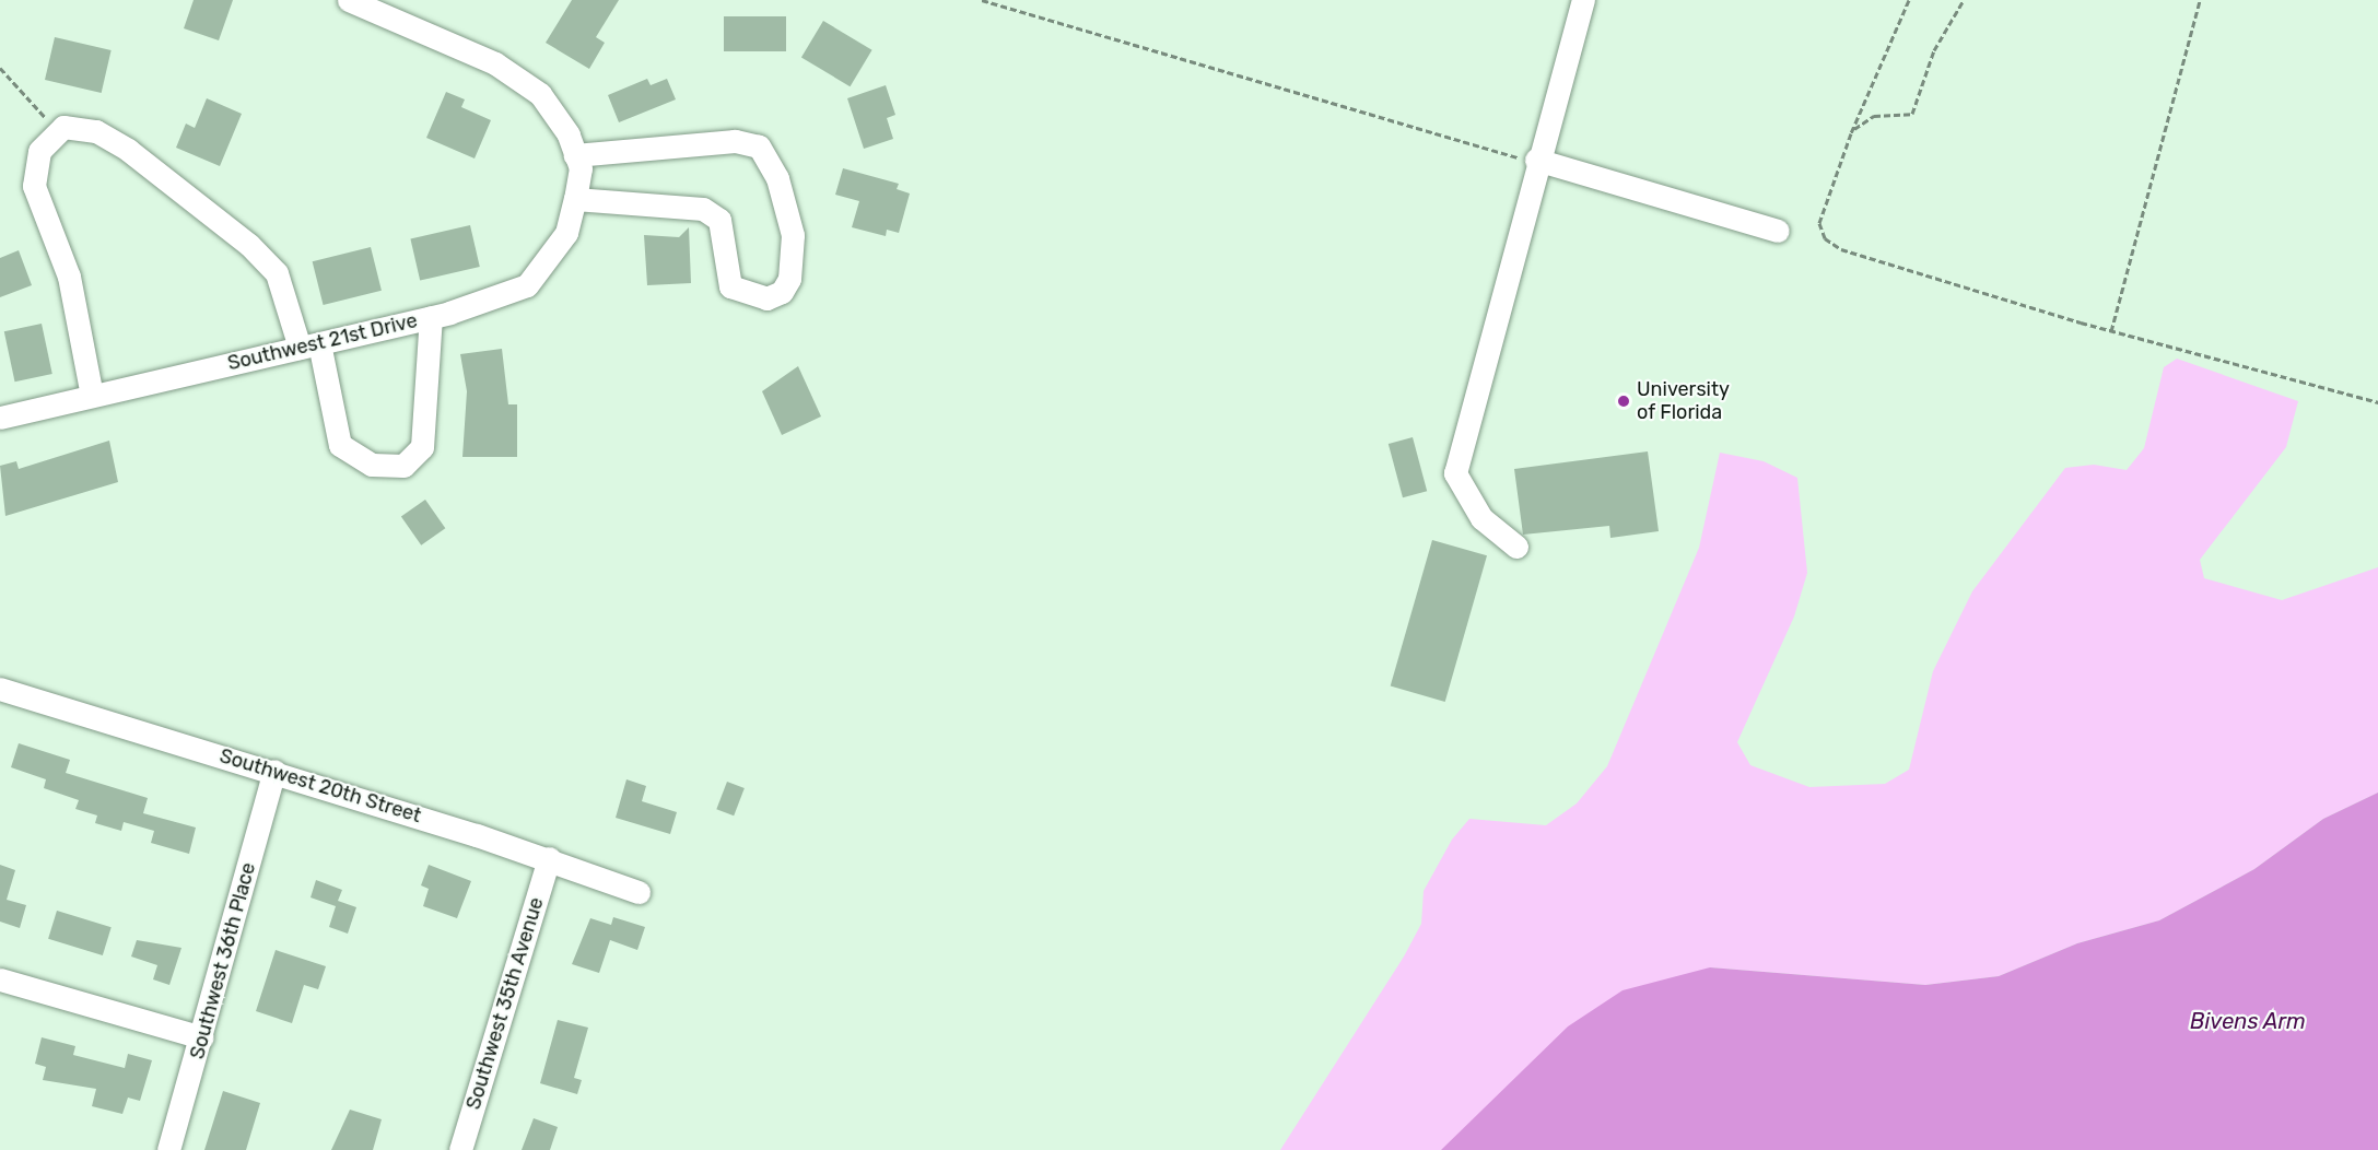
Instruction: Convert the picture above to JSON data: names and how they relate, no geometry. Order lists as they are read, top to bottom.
{
  "streets": {
    "street": [
      "Southwest 21st Drive",
      "Southwest 20th Street",
      "Southwest 36th Place",
      "Southwest 35th Avenue"
    ]
  },
  "crossings": [
    ["Southwest 20th Street", "Southwest 36th Place"],
    ["Southwest 20th Street", "Southwest 35th Avenue"]
  ],
  "water": ["Bivens Arm"],
  "places": ["University of Florida"]
}
